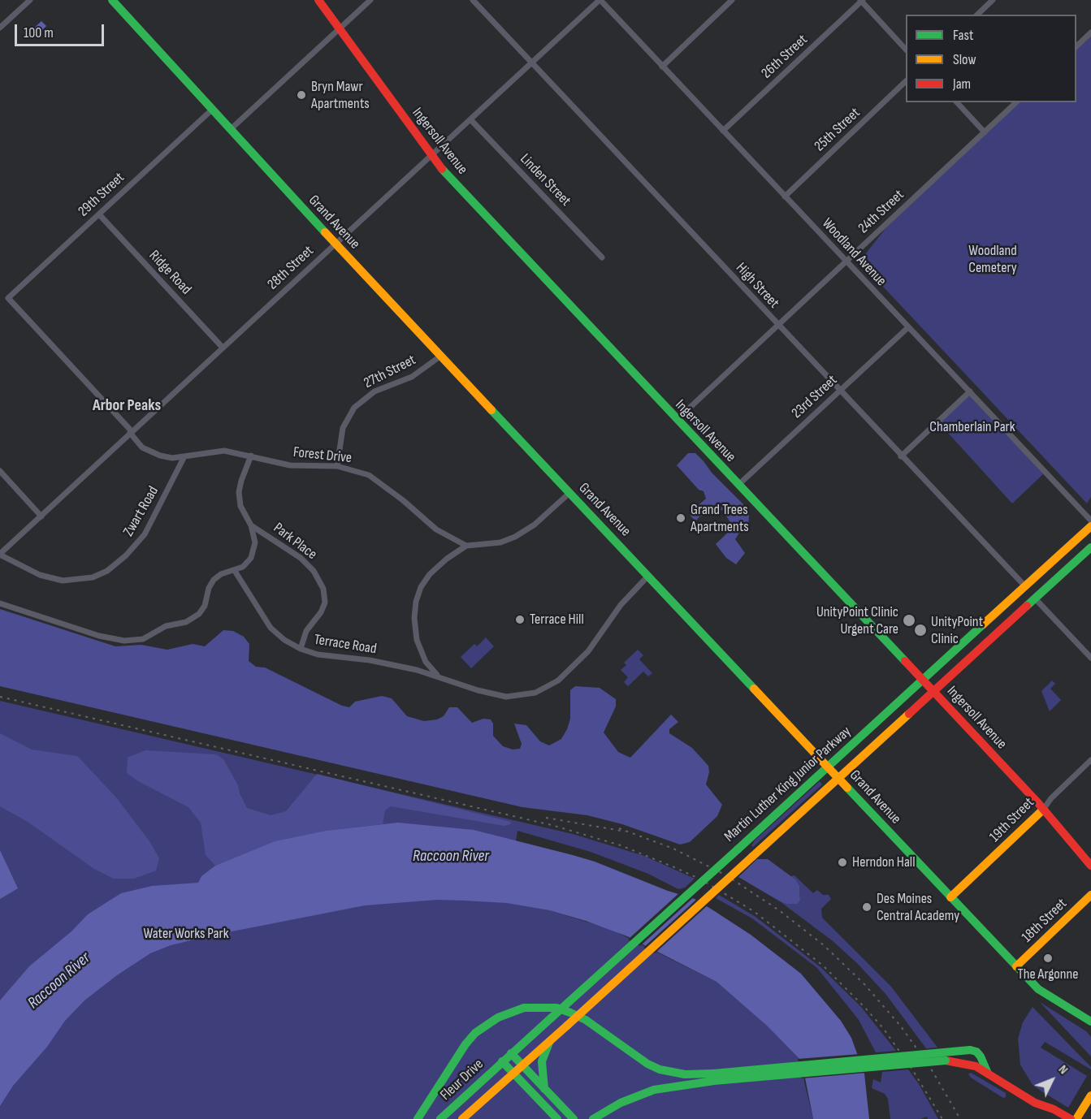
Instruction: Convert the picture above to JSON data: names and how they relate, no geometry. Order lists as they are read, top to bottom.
{
  "streets": {
    "main road": [
      "Ingersoll Avenue",
      "Grand Avenue",
      "Martin Luther King Junior Parkway",
      "19th Street",
      "18th Street",
      "Fleur Drive"
    ],
    "street": [
      "26th Street",
      "25th Street",
      "Linden Street",
      "29th Street",
      "24th Street",
      "Woodland Avenue",
      "28th Street",
      "Ridge Road",
      "High Street",
      "27th Street",
      "23rd Street",
      "Forest Drive",
      "Zwart Road",
      "Park Place",
      "Terrace Road"
    ]
  },
  "crossings": [
    ["26th Street", "Woodland Avenue"],
    ["25th Street", "Woodland Avenue"],
    ["Ingersoll Avenue", "24th Street"],
    ["Ingersoll Avenue", "28th Street"],
    ["Ingersoll Avenue", "23rd Street"],
    ["Ingersoll Avenue", "Martin Luther King Junior Parkway"],
    ["Ingersoll Avenue", "19th Street"],
    ["Linden Street", "28th Street"],
    ["29th Street", "Grand Avenue"],
    ["29th Street", "Ridge Road"],
    ["29th Street", "Forest Drive"],
    ["24th Street", "Woodland Avenue"],
    ["24th Street", "High Street"],
    ["Grand Avenue", "28th Street"],
    ["Grand Avenue", "27th Street"],
    ["Grand Avenue", "Terrace Road"],
    ["Grand Avenue", "19th Street"],
    ["Grand Avenue", "18th Street"],
    ["Woodland Avenue", "28th Street"],
    ["Woodland Avenue", "23rd Street"],
    ["28th Street", "Ridge Road"],
    ["28th Street", "High Street"],
    ["28th Street", "Forest Drive"],
    ["28th Street", "Zwart Road"],
    ["High Street", "23rd Street"],
    ["High Street", "Martin Luther King Junior Parkway"],
    ["27th Street", "Forest Drive"],
    ["Forest Drive", "Zwart Road"],
    ["Forest Drive", "Park Place"],
    ["Park Place", "Terrace Road"],
    ["Martin Luther King Junior Parkway", "Fleur Drive"]
  ],
  "districts": ["Arbor Peaks"],
  "water": ["Raccoon River"],
  "parks": ["Woodland Cemetery", "Chamberlain Park", "Water Works Park"],
  "places": [
    "Bryn Mawr Apartments",
    "Grand Trees Apartments",
    "Terrace Hill",
    "UnityPoint Clinic Urgent Care",
    "UnityPoint Clinic",
    "Herndon Hall",
    "Des Moines Central Academy",
    "The Argonne"
  ],
  "legend": ["Fast", "Slow", "Jam"],
  "scale_bar": "100 m",
  "north": "top right"
}
